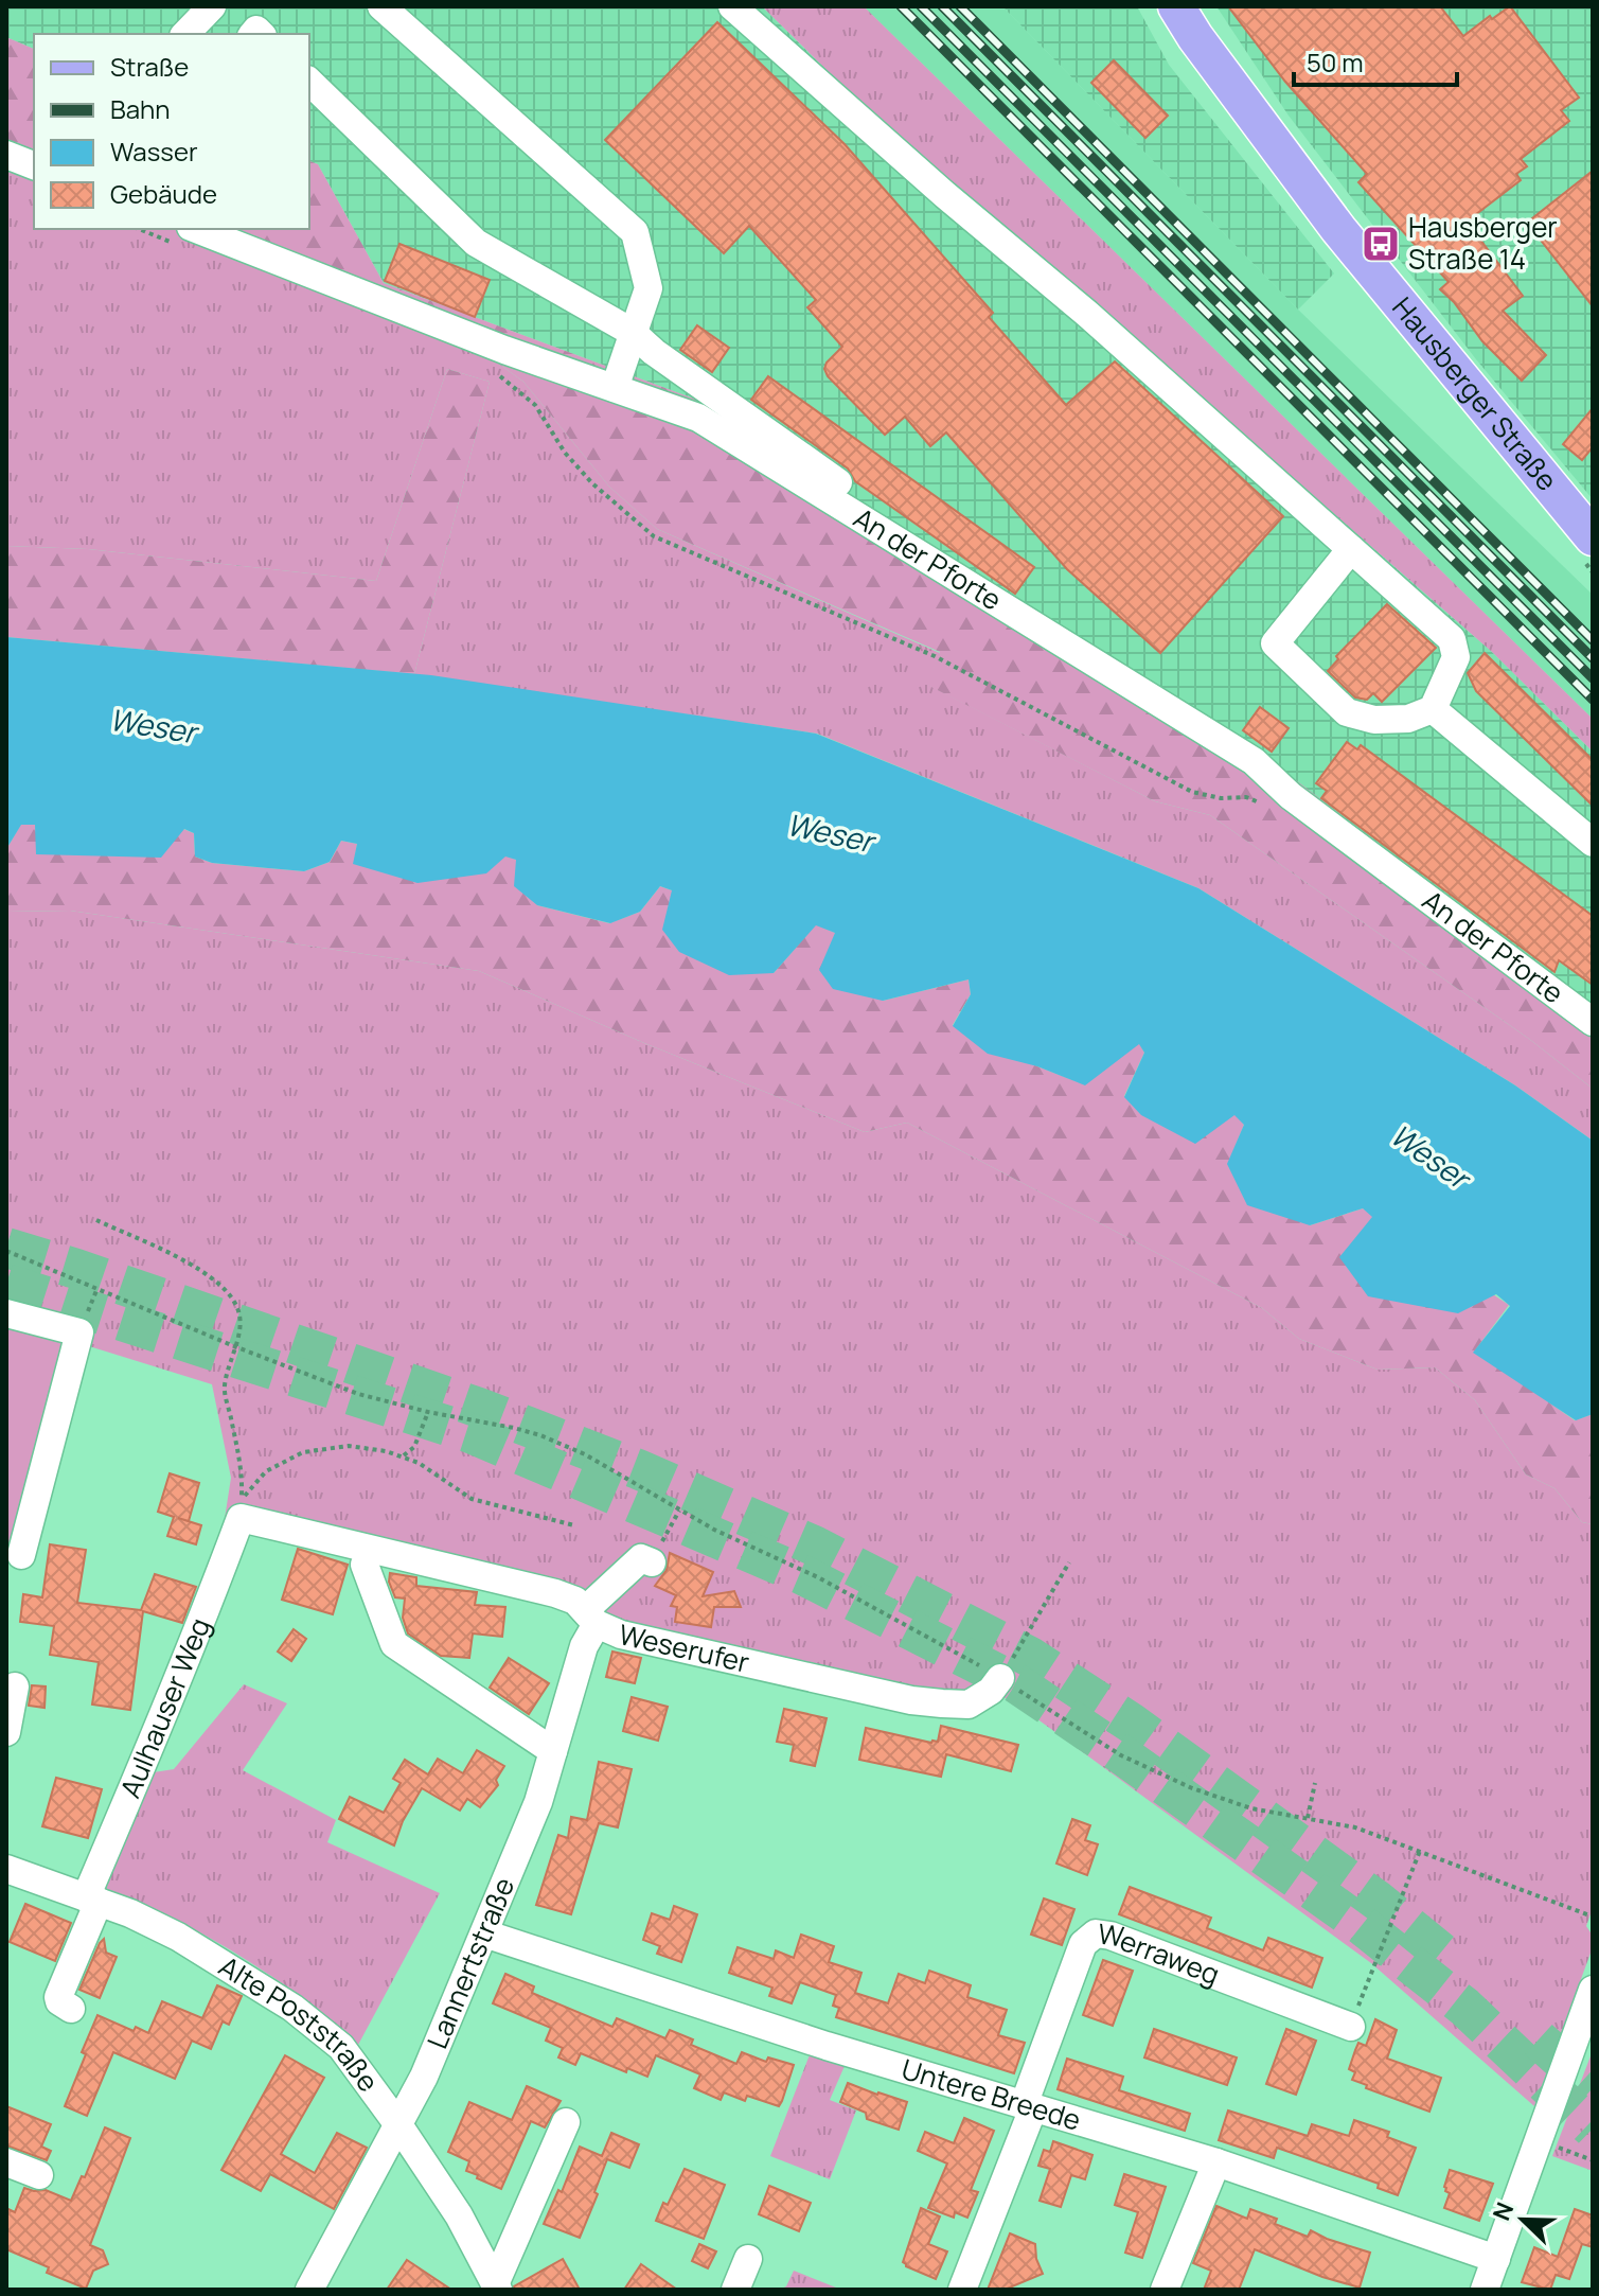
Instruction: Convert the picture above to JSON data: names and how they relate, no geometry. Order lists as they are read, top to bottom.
{
  "streets": {
    "main road": ["Hausberger Straße"],
    "street": [
      "An der Pforte",
      "Weserufer",
      "Aulhauser Weg",
      "Werraweg",
      "Lannertstraße",
      "Alte Poststraße",
      "Untere Breede"
    ]
  },
  "crossings": [
    ["Weserufer", "Aulhauser Weg"],
    ["Weserufer", "Lannertstraße"],
    ["Aulhauser Weg", "Alte Poststraße"],
    ["Werraweg", "Untere Breede"],
    ["Lannertstraße", "Alte Poststraße"],
    ["Lannertstraße", "Untere Breede"]
  ],
  "water": ["Weser"],
  "places": {
    "bus stop": ["Hausberger Straße 14"]
  },
  "legend": [
    "Straße",
    "Bahn",
    "Wasser",
    "Gebäude"
  ],
  "scale_bar": "50 m",
  "north": "top left"
}
